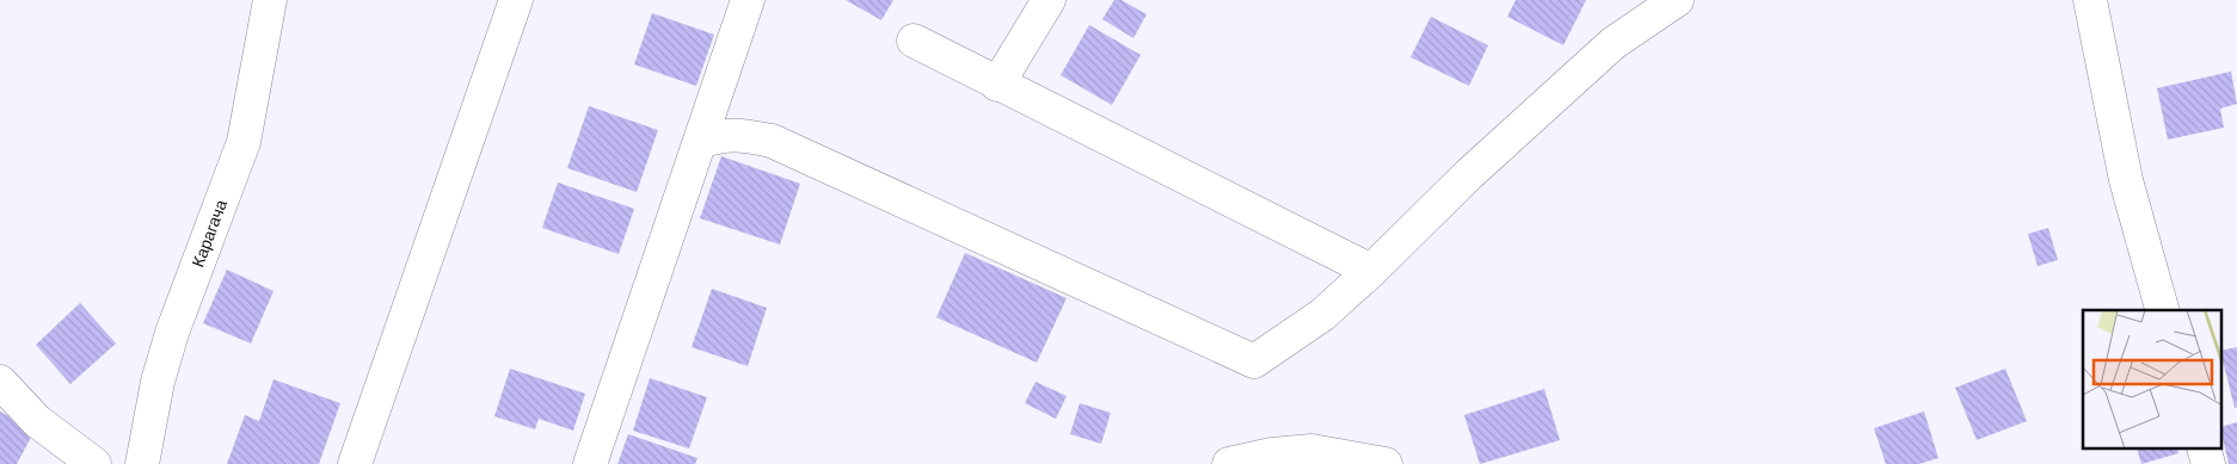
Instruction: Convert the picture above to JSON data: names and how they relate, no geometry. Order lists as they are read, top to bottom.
{
  "streets": {
    "street": ["Карагача"]
  }
}
